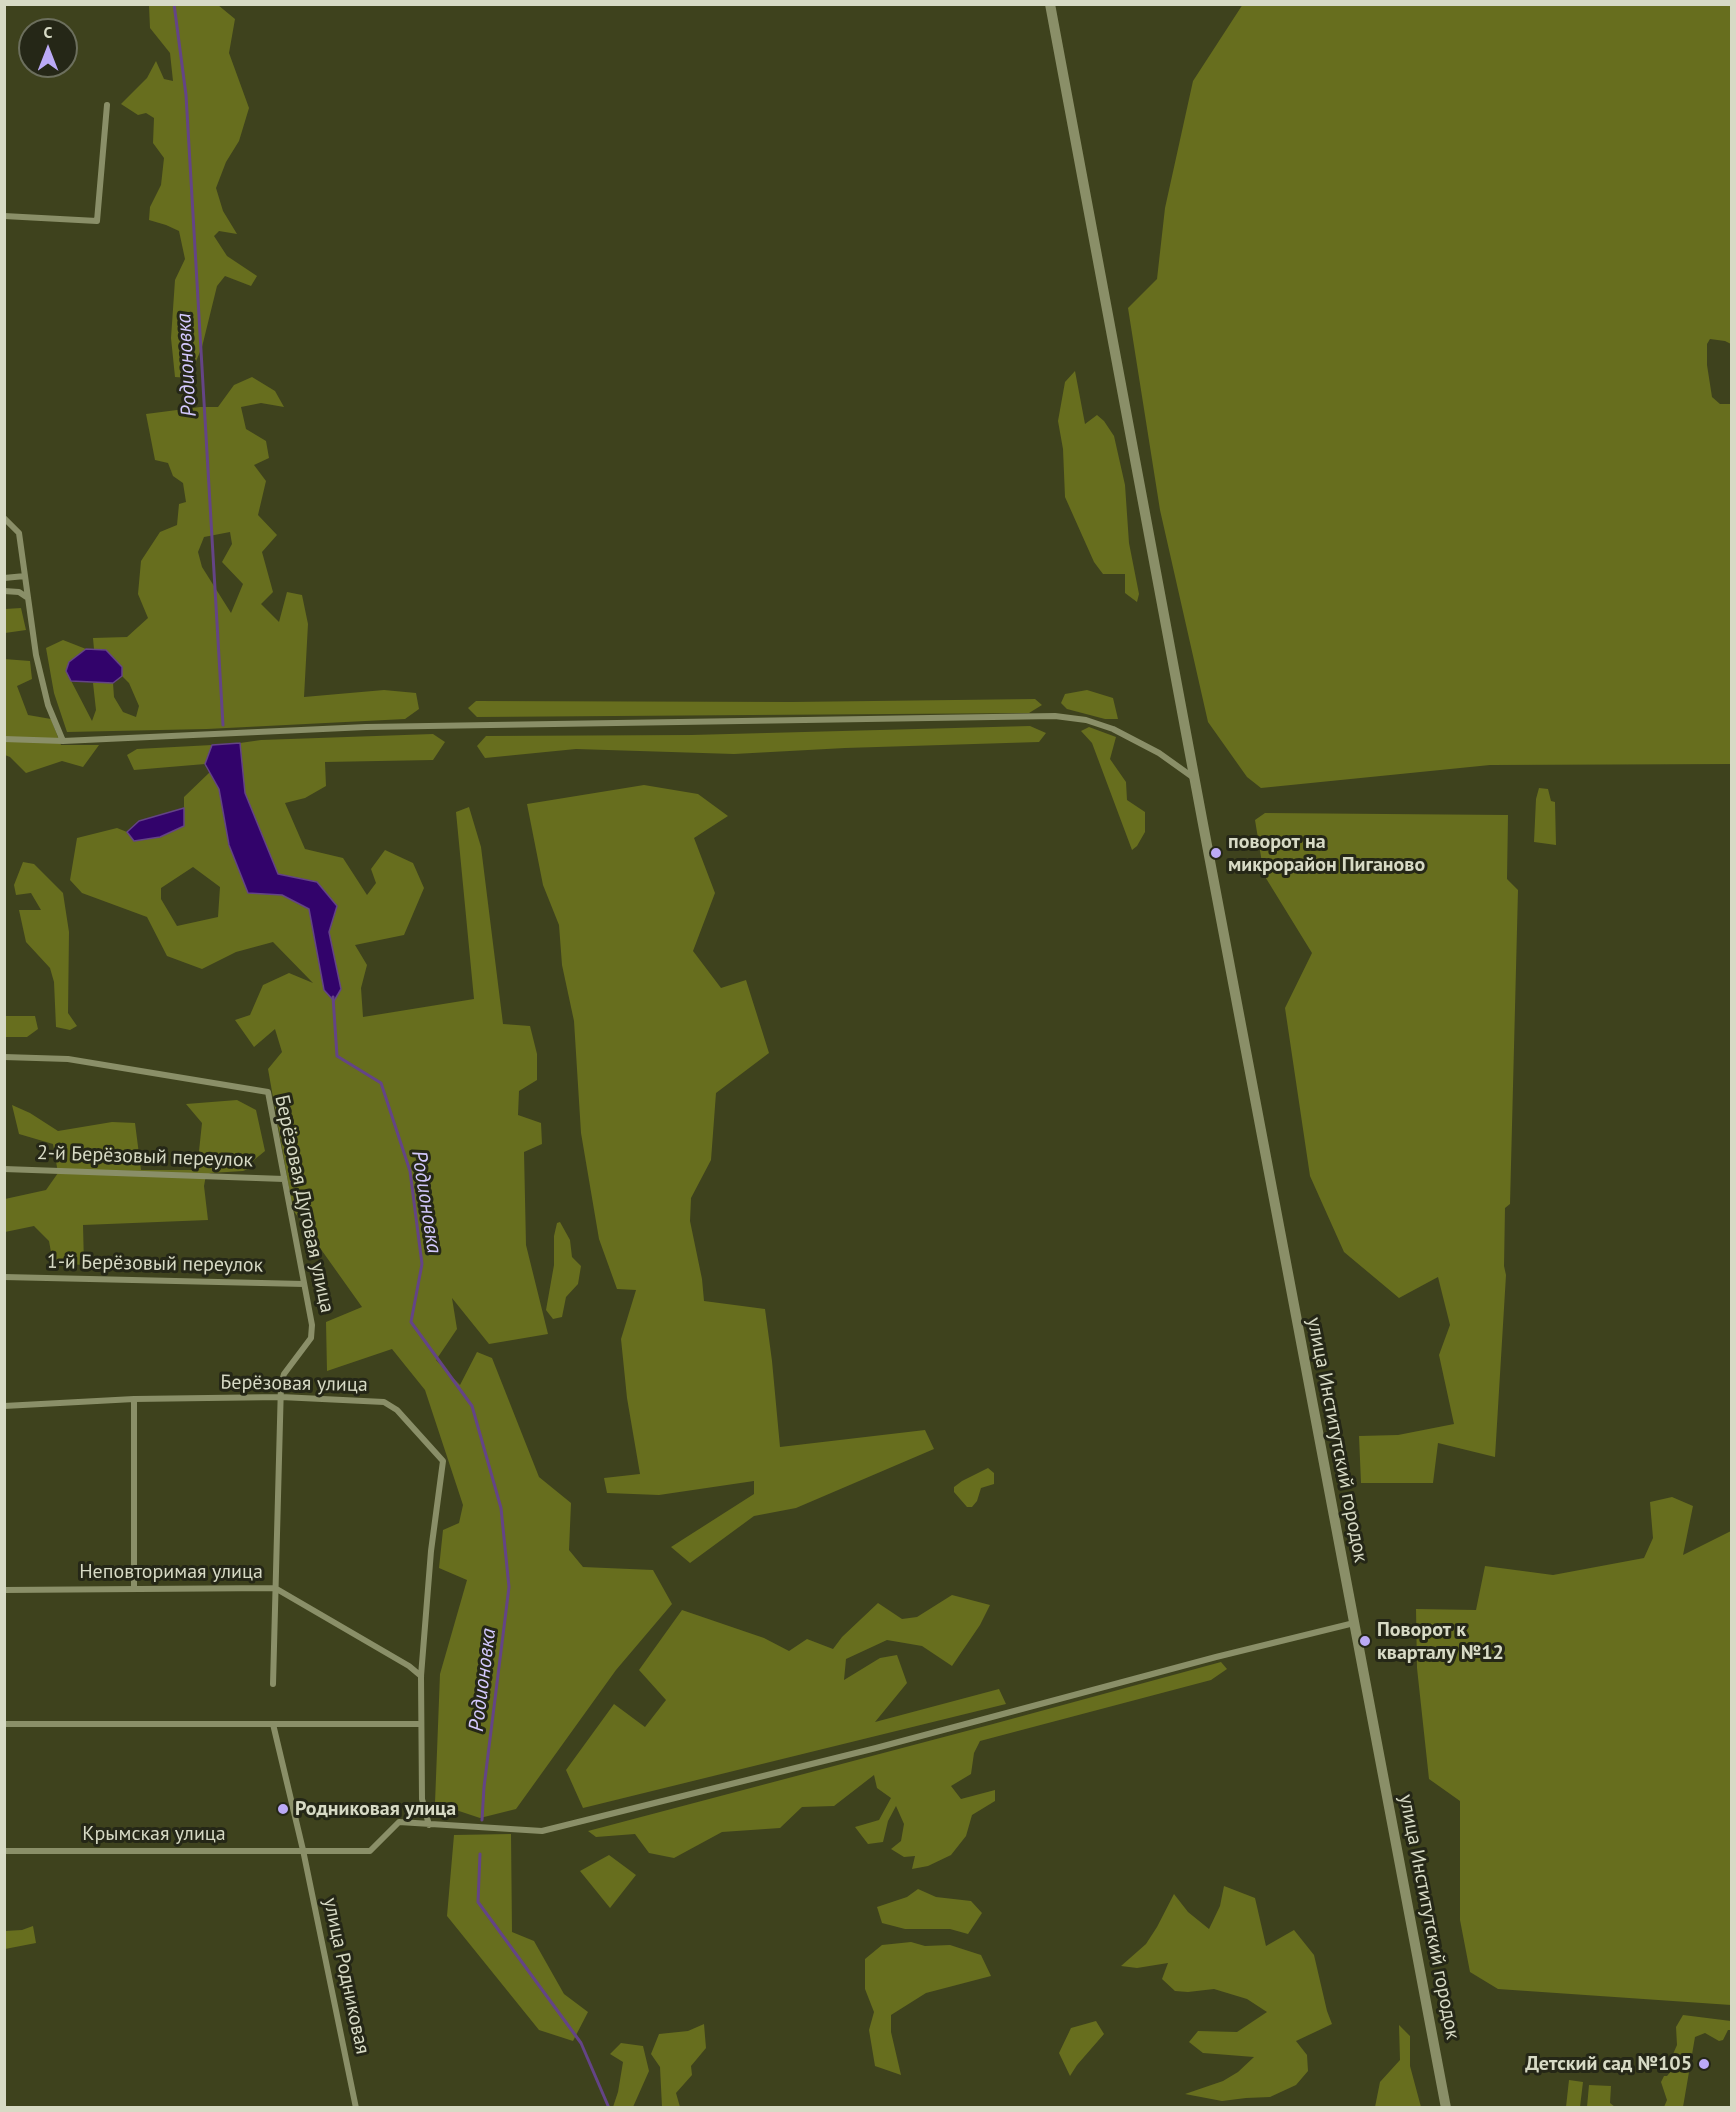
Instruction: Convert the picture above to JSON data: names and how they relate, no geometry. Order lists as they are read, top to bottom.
{
  "streets": {
    "street": [
      "2-й Берёзовый переулок",
      "Берёзовая Дуговая улица",
      "1-й Берёзовый переулок",
      "Берёзовая улица",
      "улица Институтский городок",
      "Неповторимая улица",
      "Крымская улица",
      "улица Родниковая"
    ]
  },
  "crossings": [
    ["2-й Берёзовый переулок", "Берёзовая Дуговая улица"],
    ["Берёзовая Дуговая улица", "1-й Берёзовый переулок"],
    ["Берёзовая Дуговая улица", "Берёзовая улица"],
    ["Берёзовая Дуговая улица", "Неповторимая улица"],
    ["Берёзовая улица", "Неповторимая улица"],
    ["Берёзовая улица", "Крымская улица"],
    ["Крымская улица", "улица Родниковая"]
  ],
  "water": ["Родионовка"],
  "places": [
    "поворот на микрорайон Пиганово",
    "Поворот к кварталу №12",
    "Родниковая улица",
    "Детский сад №105"
  ],
  "north": "top"
}
